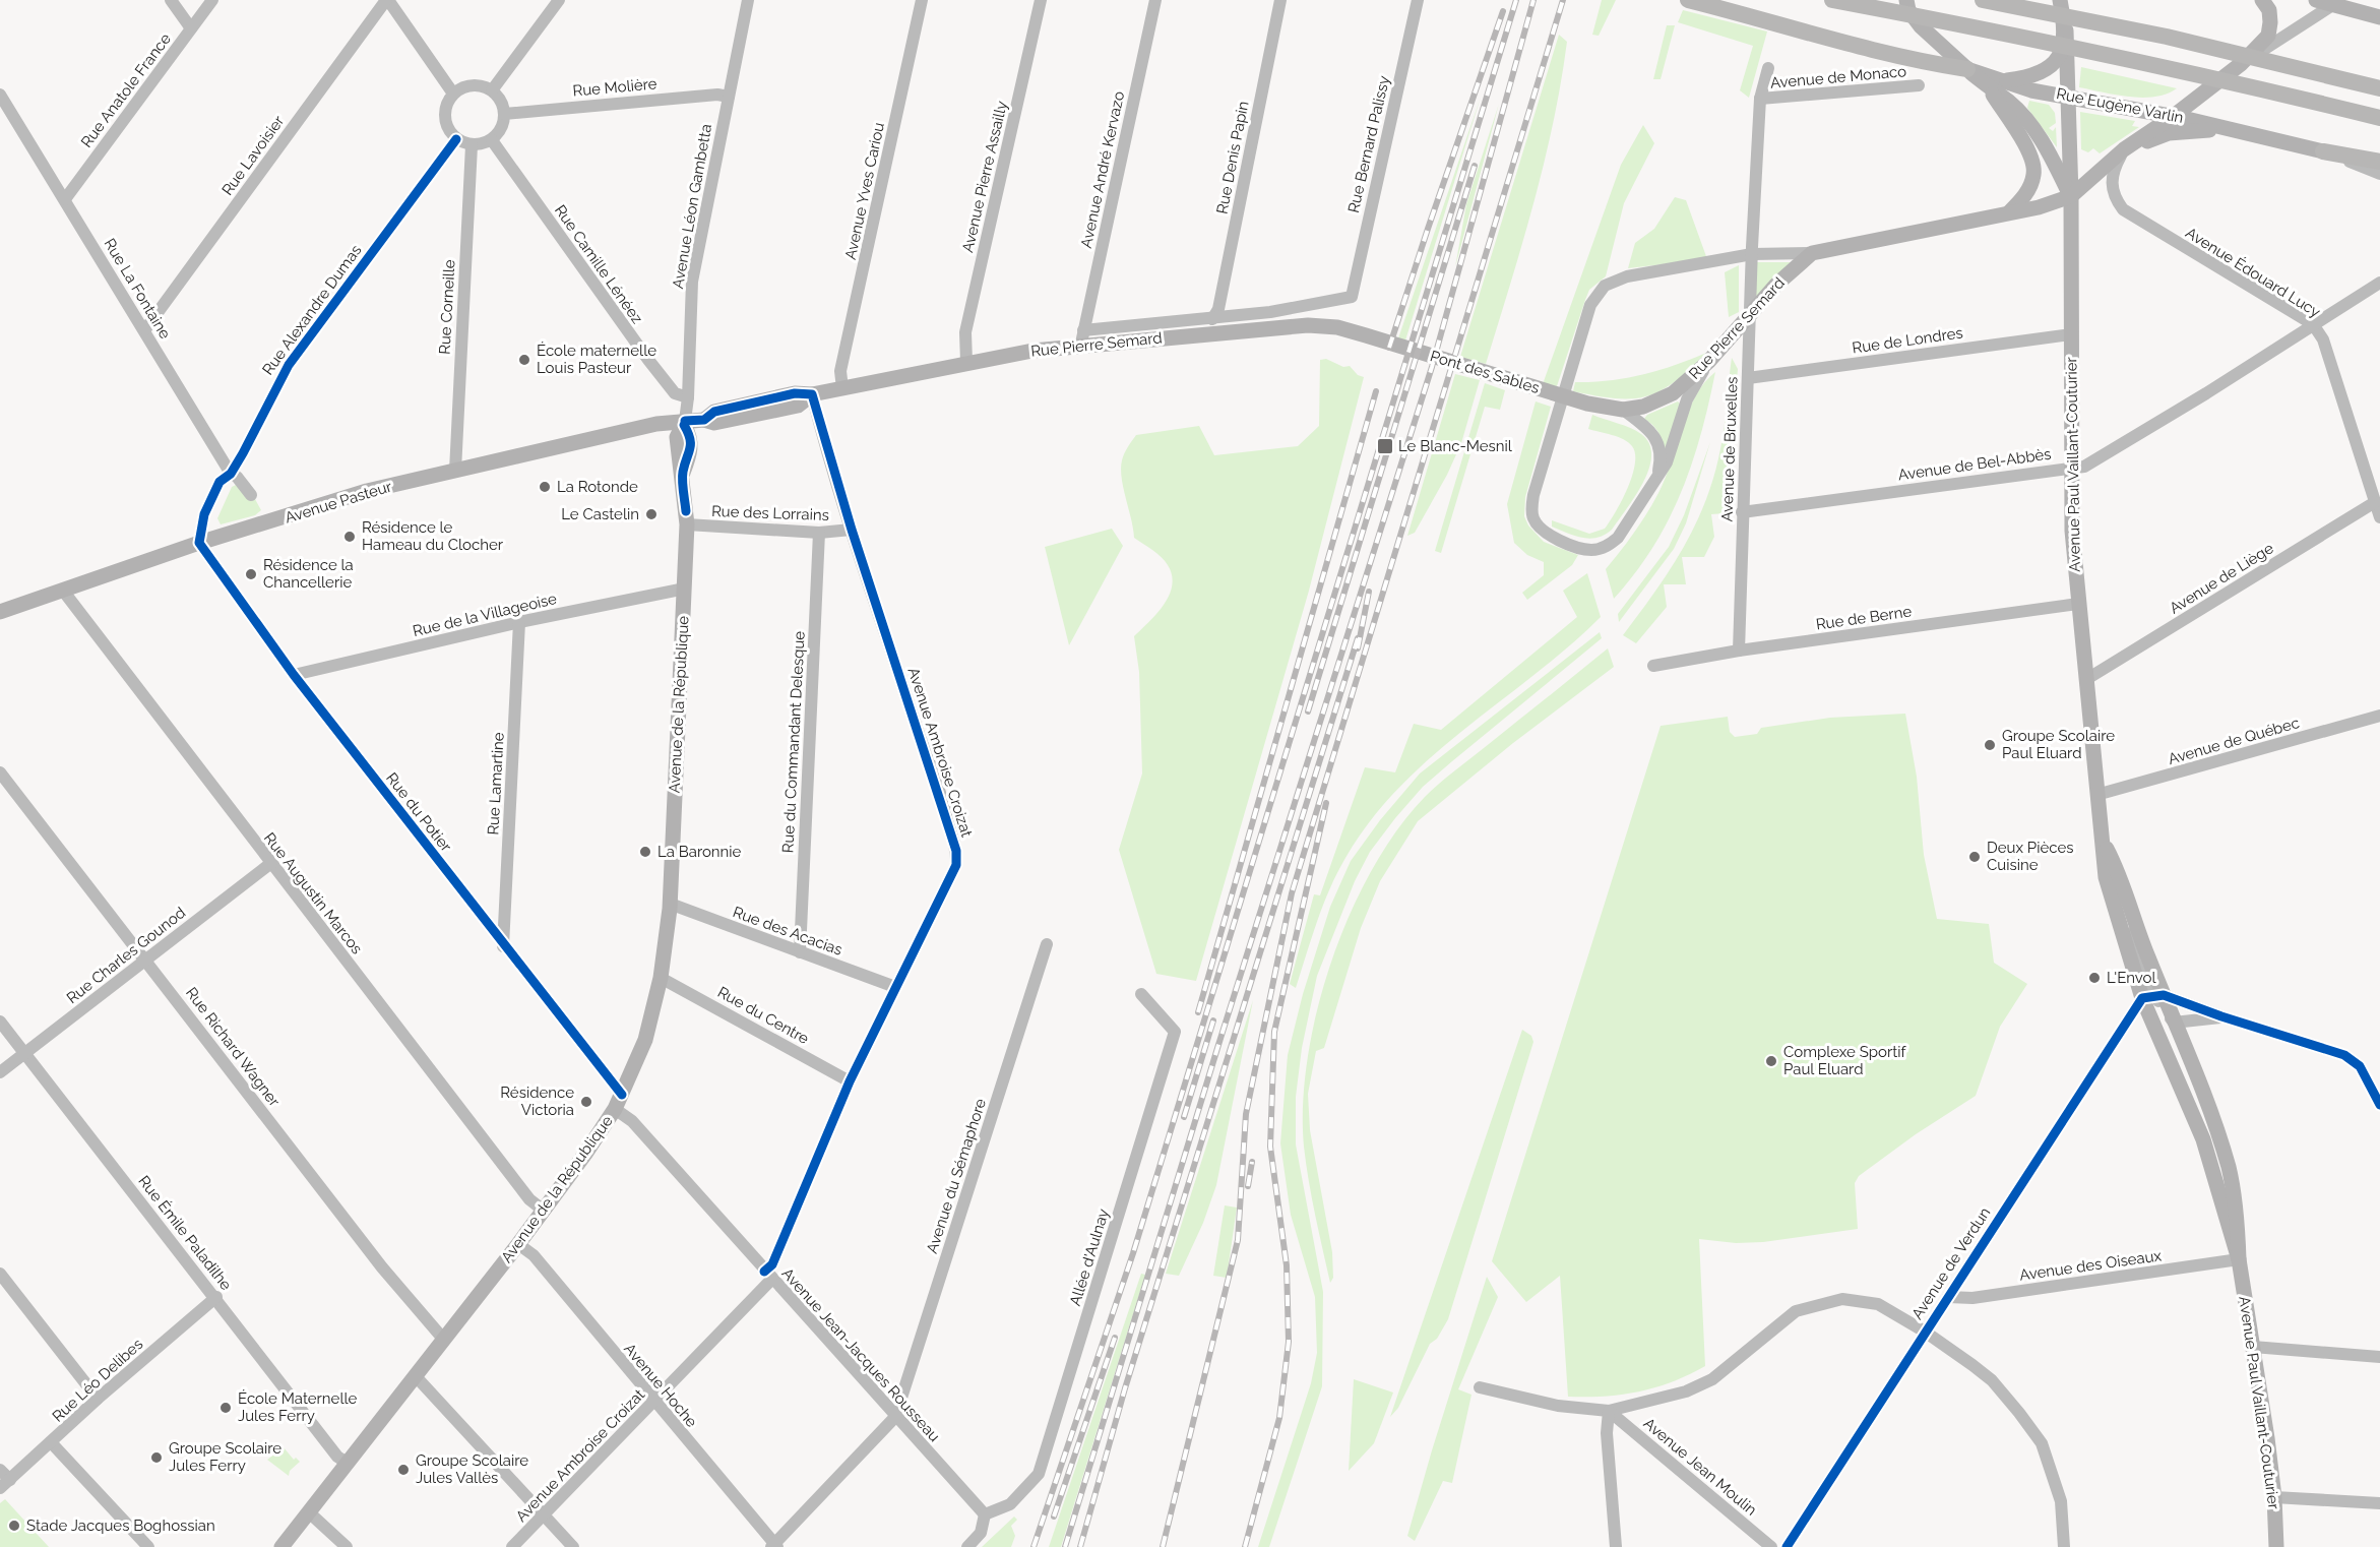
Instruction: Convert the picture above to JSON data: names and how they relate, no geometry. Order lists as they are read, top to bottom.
{
  "streets": {
    "main road": [
      "Rue Eugène Varlin",
      "Rue Pierre Semard",
      "Pont des Sables",
      "Avenue Paul Vaillant-Couturier",
      "Avenue Pasteur",
      "Avenue de la République"
    ],
    "street": [
      "Avenue de Monaco",
      "Rue Molière",
      "Rue Anatole France",
      "Rue Bernard Palissy",
      "Rue Lavoisier",
      "Rue Denis Papin",
      "Avenue André Kervazo",
      "Avenue Pierre Assailly",
      "Avenue Yves Cariou",
      "Avenue Léon Gambetta",
      "Rue Camille Lénéez",
      "Avenue Édouard Lucy",
      "Rue La Fontaine",
      "Rue Corneille",
      "Rue Alexandre Dumas",
      "Rue de Londres",
      "Avenue de Bruxelles",
      "Avenue de Bel-Abbès",
      "Rue des Lorrains",
      "Avenue de Liège",
      "Rue de la Villageoise",
      "Rue de Berne",
      "Avenue de Québec",
      "Rue du Commandant Delesque",
      "Avenue Ambroise Croizat",
      "Rue Lamartine",
      "Rue du Potier",
      "Rue Augustin Marcos",
      "Rue des Acacias",
      "Rue Charles Gounod",
      "Rue du Centre",
      "Rue Richard Wagner",
      "Avenue du Sémaphore",
      "Rue Émile Paladilhe",
      "Allée d'Aulnay",
      "Avenue de Verdun",
      "Avenue des Oiseaux",
      "Avenue Jean-Jacques Rousseau",
      "Rue Léo Delibes",
      "Avenue Hoche",
      "Avenue Jean Moulin"
    ]
  },
  "crossings": [
    ["Avenue de Monaco", "Avenue de Bruxelles"],
    ["Rue Molière", "Avenue Léon Gambetta"],
    ["Rue Molière", "Rue Camille Lénéez"],
    ["Rue Molière", "Rue Corneille"],
    ["Rue Molière", "Rue Alexandre Dumas"],
    ["Rue Anatole France", "Rue La Fontaine"],
    ["Rue Eugène Varlin", "Avenue Édouard Lucy"],
    ["Rue Eugène Varlin", "Avenue Paul Vaillant-Couturier"],
    ["Rue Bernard Palissy", "Rue Pierre Semard"],
    ["Rue Lavoisier", "Rue La Fontaine"],
    ["Rue Denis Papin", "Rue Pierre Semard"],
    ["Avenue André Kervazo", "Rue Pierre Semard"],
    ["Avenue Pierre Assailly", "Rue Pierre Semard"],
    ["Avenue Yves Cariou", "Rue Pierre Semard"],
    ["Avenue Léon Gambetta", "Rue Camille Lénéez"],
    ["Avenue Léon Gambetta", "Rue Pierre Semard"],
    ["Avenue Léon Gambetta", "Avenue Pasteur"],
    ["Avenue Léon Gambetta", "Avenue de la République"],
    ["Rue Camille Lénéez", "Rue Corneille"],
    ["Rue Camille Lénéez", "Rue Alexandre Dumas"],
    ["Avenue Édouard Lucy", "Avenue de Bel-Abbès"],
    ["Avenue Édouard Lucy", "Avenue de Liège"],
    ["Rue La Fontaine", "Rue Alexandre Dumas"],
    ["Rue Corneille", "Rue Alexandre Dumas"],
    ["Rue Corneille", "Avenue Pasteur"],
    ["Rue Alexandre Dumas", "Avenue Pasteur"],
    ["Rue Alexandre Dumas", "Rue du Potier"],
    ["Rue Pierre Semard", "Pont des Sables"],
    ["Rue Pierre Semard", "Avenue de Bruxelles"],
    ["Rue Pierre Semard", "Avenue Paul Vaillant-Couturier"],
    ["Rue Pierre Semard", "Avenue Pasteur"],
    ["Rue Pierre Semard", "Avenue de la République"],
    ["Rue Pierre Semard", "Avenue Ambroise Croizat"],
    ["Rue de Londres", "Avenue de Bruxelles"],
    ["Rue de Londres", "Avenue Paul Vaillant-Couturier"],
    ["Avenue de Bruxelles", "Avenue de Bel-Abbès"],
    ["Avenue de Bruxelles", "Rue de Berne"],
    ["Avenue de Bel-Abbès", "Avenue Paul Vaillant-Couturier"],
    ["Avenue Paul Vaillant-Couturier", "Avenue de Liège"],
    ["Avenue Paul Vaillant-Couturier", "Rue de Berne"],
    ["Avenue Paul Vaillant-Couturier", "Avenue de Québec"],
    ["Avenue Paul Vaillant-Couturier", "Avenue de Verdun"],
    ["Avenue Paul Vaillant-Couturier", "Avenue des Oiseaux"],
    ["Avenue Pasteur", "Avenue de la République"],
    ["Avenue Pasteur", "Rue du Potier"],
    ["Avenue Pasteur", "Rue Augustin Marcos"],
    ["Rue des Lorrains", "Avenue de la République"],
    ["Rue des Lorrains", "Rue du Commandant Delesque"],
    ["Rue des Lorrains", "Avenue Ambroise Croizat"],
    ["Rue de la Villageoise", "Avenue de la République"],
    ["Rue de la Villageoise", "Rue Lamartine"],
    ["Rue de la Villageoise", "Rue du Potier"],
    ["Avenue de la République", "Rue du Potier"],
    ["Avenue de la République", "Rue Augustin Marcos"],
    ["Avenue de la République", "Rue des Acacias"],
    ["Avenue de la République", "Rue du Centre"],
    ["Avenue de la République", "Rue Richard Wagner"],
    ["Avenue de la République", "Rue Émile Paladilhe"],
    ["Avenue de la République", "Avenue Jean-Jacques Rousseau"],
    ["Avenue de la République", "Avenue Hoche"],
    ["Rue du Commandant Delesque", "Rue des Acacias"],
    ["Avenue Ambroise Croizat", "Rue des Acacias"],
    ["Avenue Ambroise Croizat", "Rue du Centre"],
    ["Avenue Ambroise Croizat", "Avenue Jean-Jacques Rousseau"],
    ["Avenue Ambroise Croizat", "Avenue Hoche"],
    ["Rue Lamartine", "Rue du Potier"],
    ["Rue du Potier", "Avenue Jean-Jacques Rousseau"],
    ["Rue Augustin Marcos", "Rue Charles Gounod"],
    ["Rue Charles Gounod", "Rue Richard Wagner"],
    ["Rue Charles Gounod", "Rue Émile Paladilhe"],
    ["Avenue du Sémaphore", "Avenue Jean-Jacques Rousseau"],
    ["Rue Émile Paladilhe", "Rue Léo Delibes"],
    ["Allée d'Aulnay", "Avenue Jean-Jacques Rousseau"],
    ["Avenue de Verdun", "Avenue des Oiseaux"]
  ],
  "places": {
    "other": [
      "École maternelle Louis Pasteur",
      "La Rotonde",
      "Le Castelin",
      "Résidence le Hameau du Clocher",
      "Résidence la Chancellerie",
      "Groupe Scolaire Paul Eluard",
      "La Baronnie",
      "Deux Pièces Cuisine",
      "L'Envol",
      "Complexe Sportif Paul Eluard",
      "Résidence Victoria",
      "École Maternelle Jules Ferry",
      "Groupe Scolaire Jules Ferry",
      "Groupe Scolaire Jules Vallès",
      "Stade Jacques Boghossian"
    ],
    "transit": ["Le Blanc-Mesnil"]
  }
}
